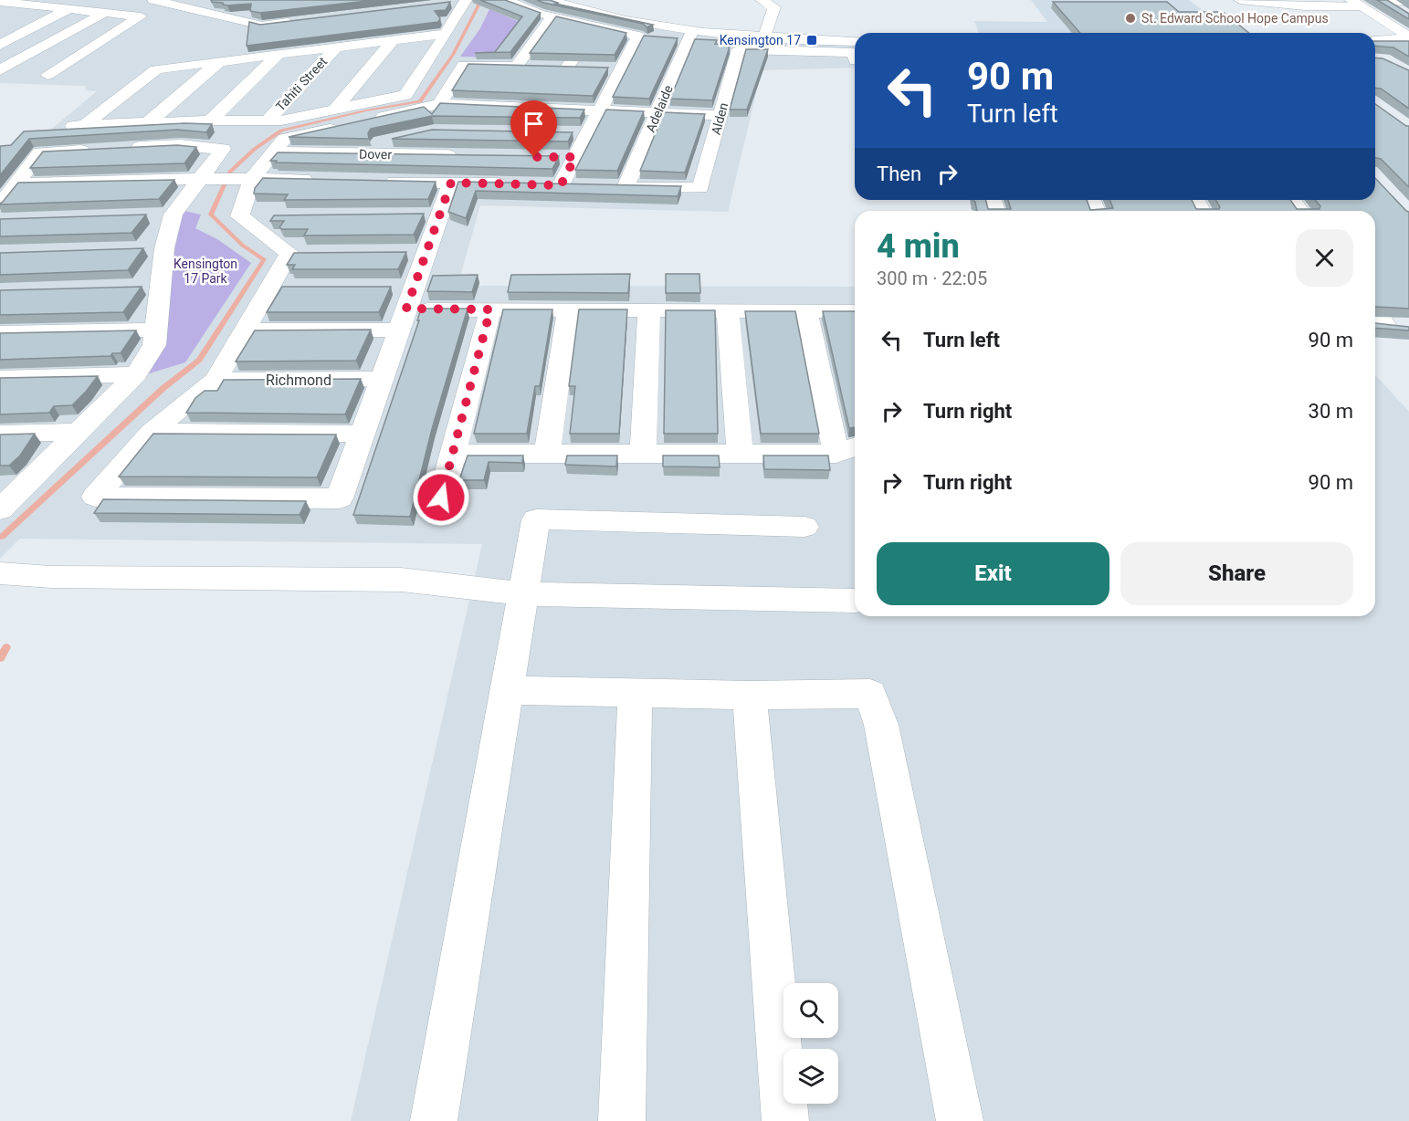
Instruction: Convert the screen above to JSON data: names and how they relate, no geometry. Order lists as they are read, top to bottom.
{
  "streets": {
    "street": [
      "Tahiti Street",
      "Adelaide",
      "Alden",
      "Dover",
      "Richmond"
    ]
  },
  "crossings": [
    ["Adelaide", "Alden"]
  ],
  "parks": ["Kensington 17 Park"],
  "places": {
    "other": ["St. Edward School Hope Campus"],
    "transit": ["Kensington 17"]
  },
  "page": {
    "turn": ["90 m", "Turn left"],
    "then": "Then",
    "heading": ["4 min", "300 m · 22:05"],
    "list": [
      {
        "name": "Turn left",
        "value": "90 m"
      },
      {
        "name": "Turn right",
        "value": "30 m"
      },
      {
        "name": "Turn right",
        "value": "90 m"
      }
    ],
    "buttons": ["Exit", "Share"]
  }
}
